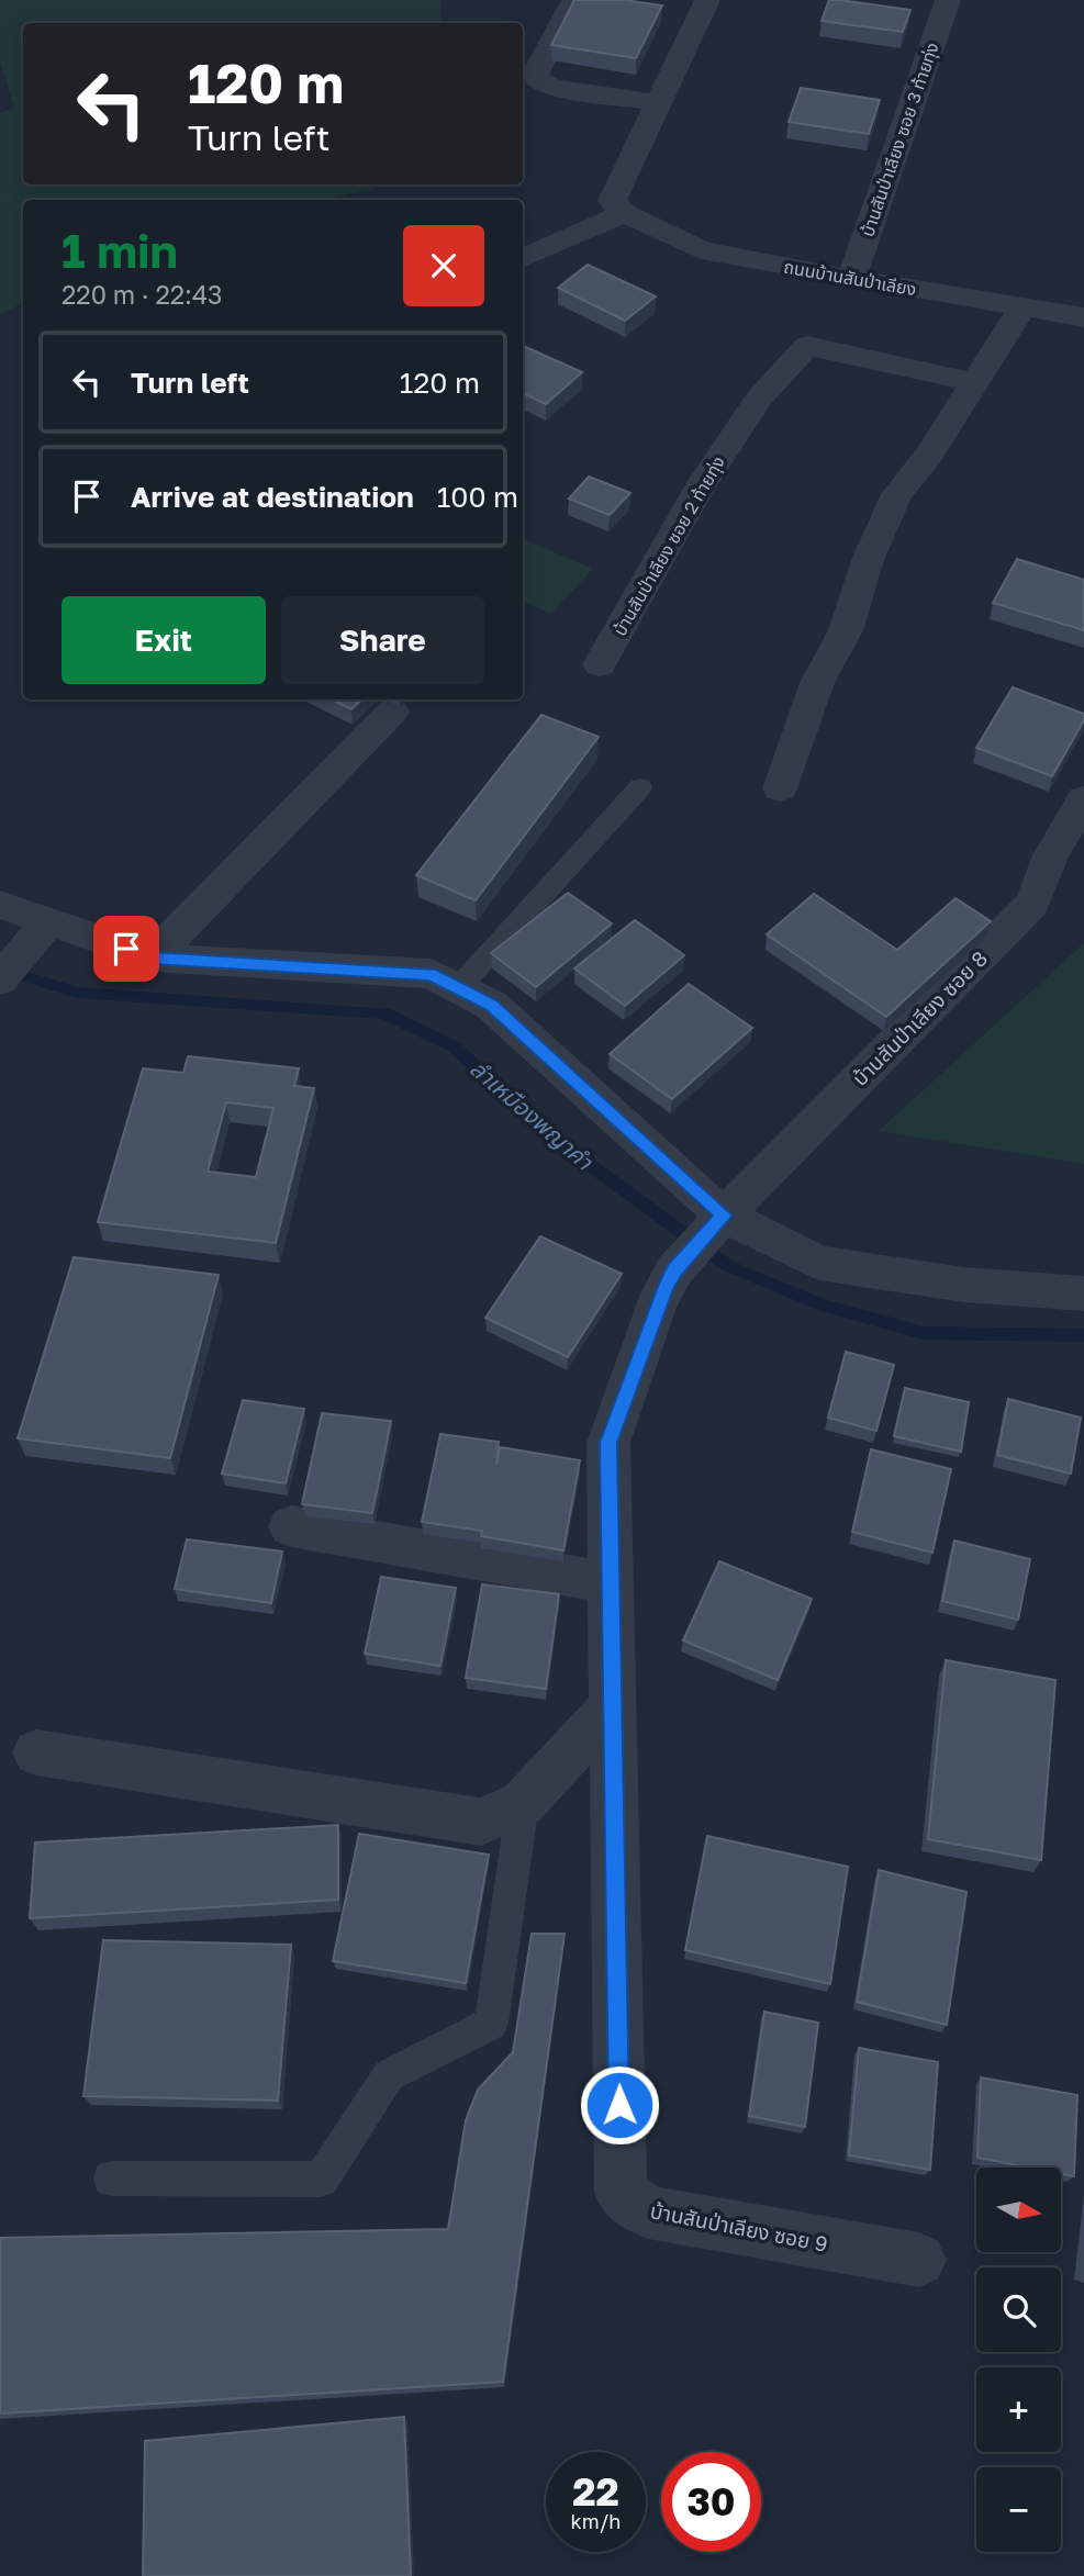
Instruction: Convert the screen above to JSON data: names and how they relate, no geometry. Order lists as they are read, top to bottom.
{
  "streets": {
    "street": [
      "บ้านสันป่าเลียง ซอย 3 ท้ายทุ่ง",
      "ถนนบ้านสันป่าเลียง",
      "บ้านสันป่าเลียง ซอย 2 ท้ายทุ่ง",
      "บ้านสันป่าเลียง ซอย 8",
      "บ้านสันป่าเลียง ซอย 9"
    ]
  },
  "crossings": [
    ["บ้านสันป่าเลียง ซอย 3 ท้ายทุ่ง", "ถนนบ้านสันป่าเลียง"],
    ["บ้านสันป่าเลียง ซอย 8", "บ้านสันป่าเลียง ซอย 9"]
  ],
  "water": ["ลำเหมืองพญาคำ"],
  "north": "right",
  "page": {
    "turn": ["120 m", "Turn left"],
    "heading": ["1 min", "220 m · 22:43"],
    "list": [
      {
        "name": "Turn left",
        "value": "120 m"
      },
      {
        "name": "Arrive at destination",
        "value": "100 m"
      }
    ],
    "buttons": ["Exit", "Share"],
    "map_buttons": ["+", "−"],
    "speed": "22 km/h",
    "limit": "30"
  }
}
